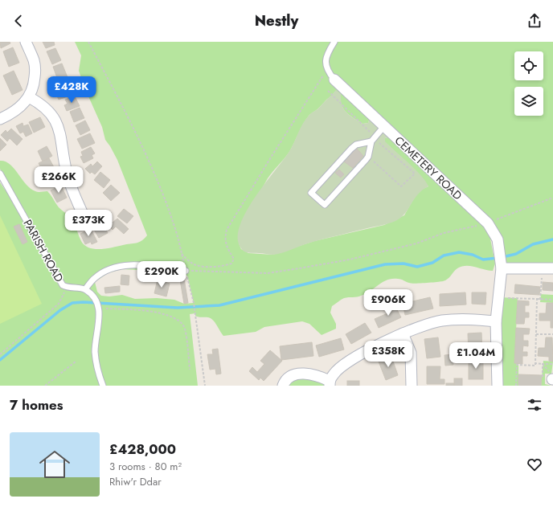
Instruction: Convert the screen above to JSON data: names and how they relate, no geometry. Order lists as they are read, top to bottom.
{
  "streets": {
    "street": ["CEMETERY ROAD"],
    "lane": ["PARISH ROAD"]
  },
  "page": {
    "header": "Nestly",
    "price": [
      "£428K",
      "£266K",
      "£373K",
      "£290K",
      "£906K",
      "£358K",
      "£1.04M"
    ],
    "heading": "7 homes",
    "list": [
      {
        "name": "£428,000",
        "note": "3 rooms · 80 m² · Rhiw'r Ddar"
      }
    ]
  }
}
